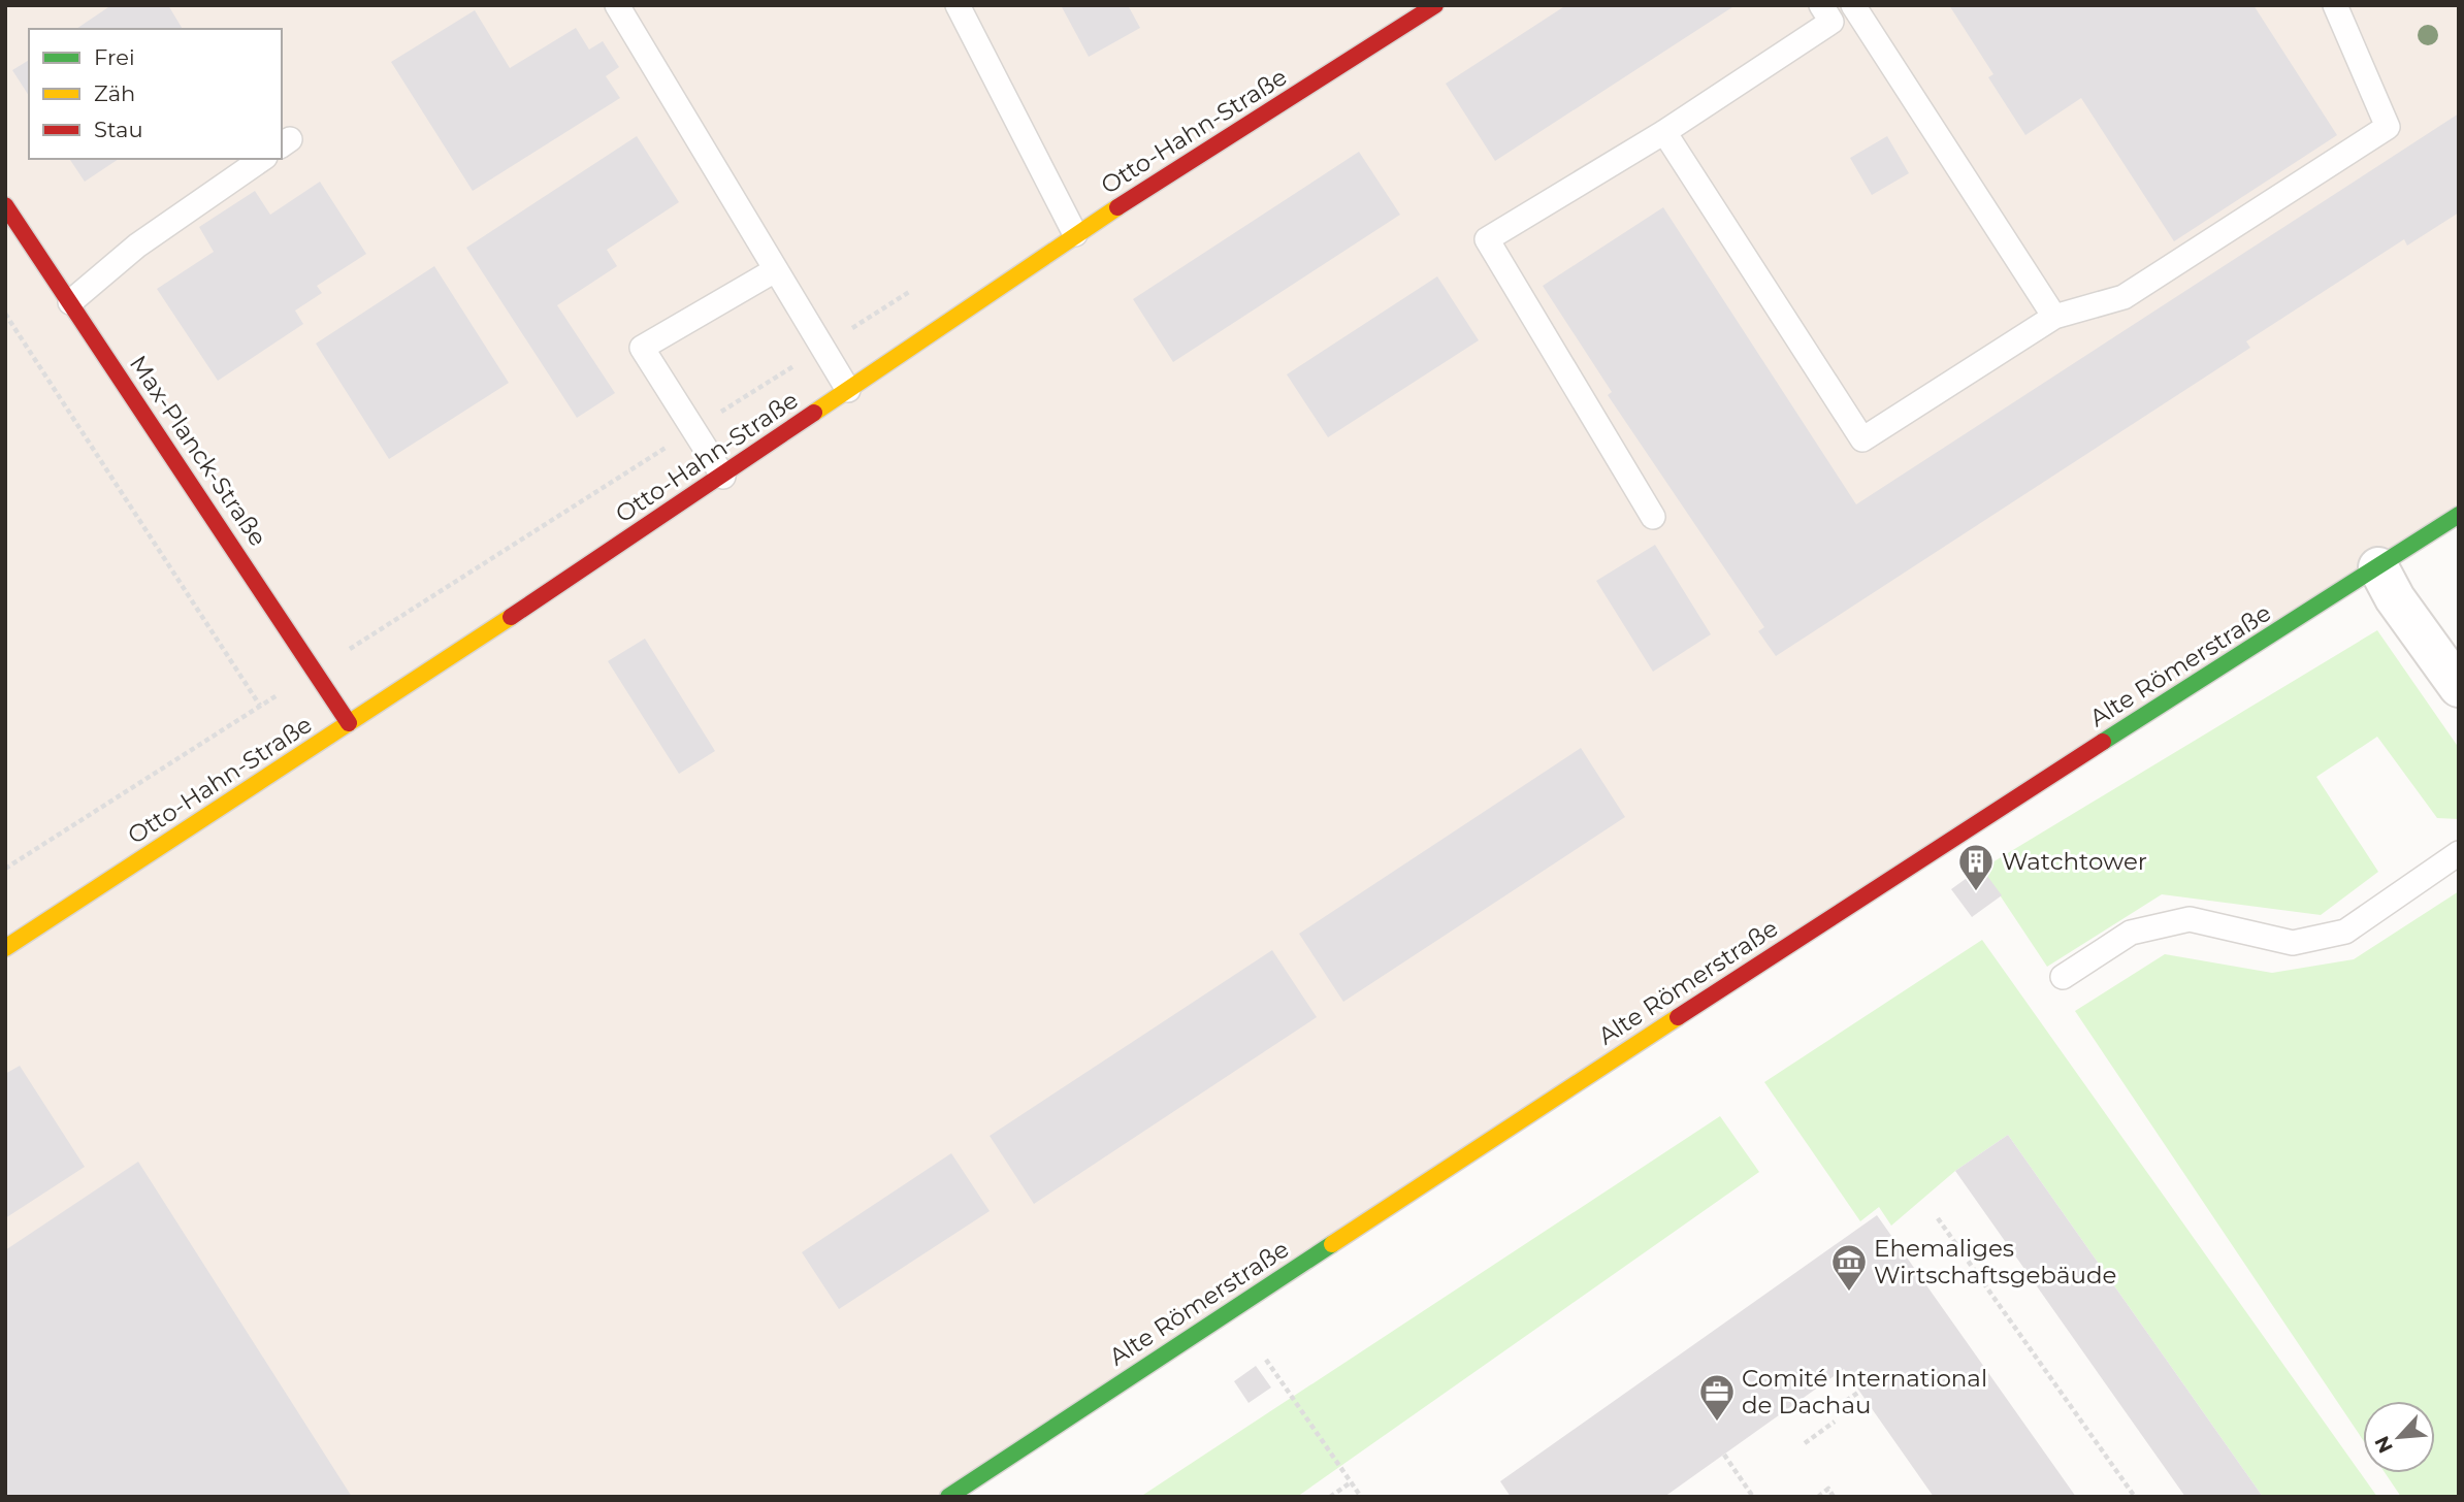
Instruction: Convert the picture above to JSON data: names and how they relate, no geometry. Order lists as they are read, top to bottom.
{
  "streets": {
    "street": ["Otto-Hahn-Straße", "Max-Planck-Straße", "Alte Römerstraße"]
  },
  "crossings": [
    ["Otto-Hahn-Straße", "Max-Planck-Straße"]
  ],
  "places": {
    "building": ["Watchtower"],
    "museum": ["Ehemaliges Wirtschaftsgebäude"],
    "office": ["Comité International de Dachau"]
  },
  "legend": ["Frei", "Zäh", "Stau"],
  "north": "bottom left"
}
